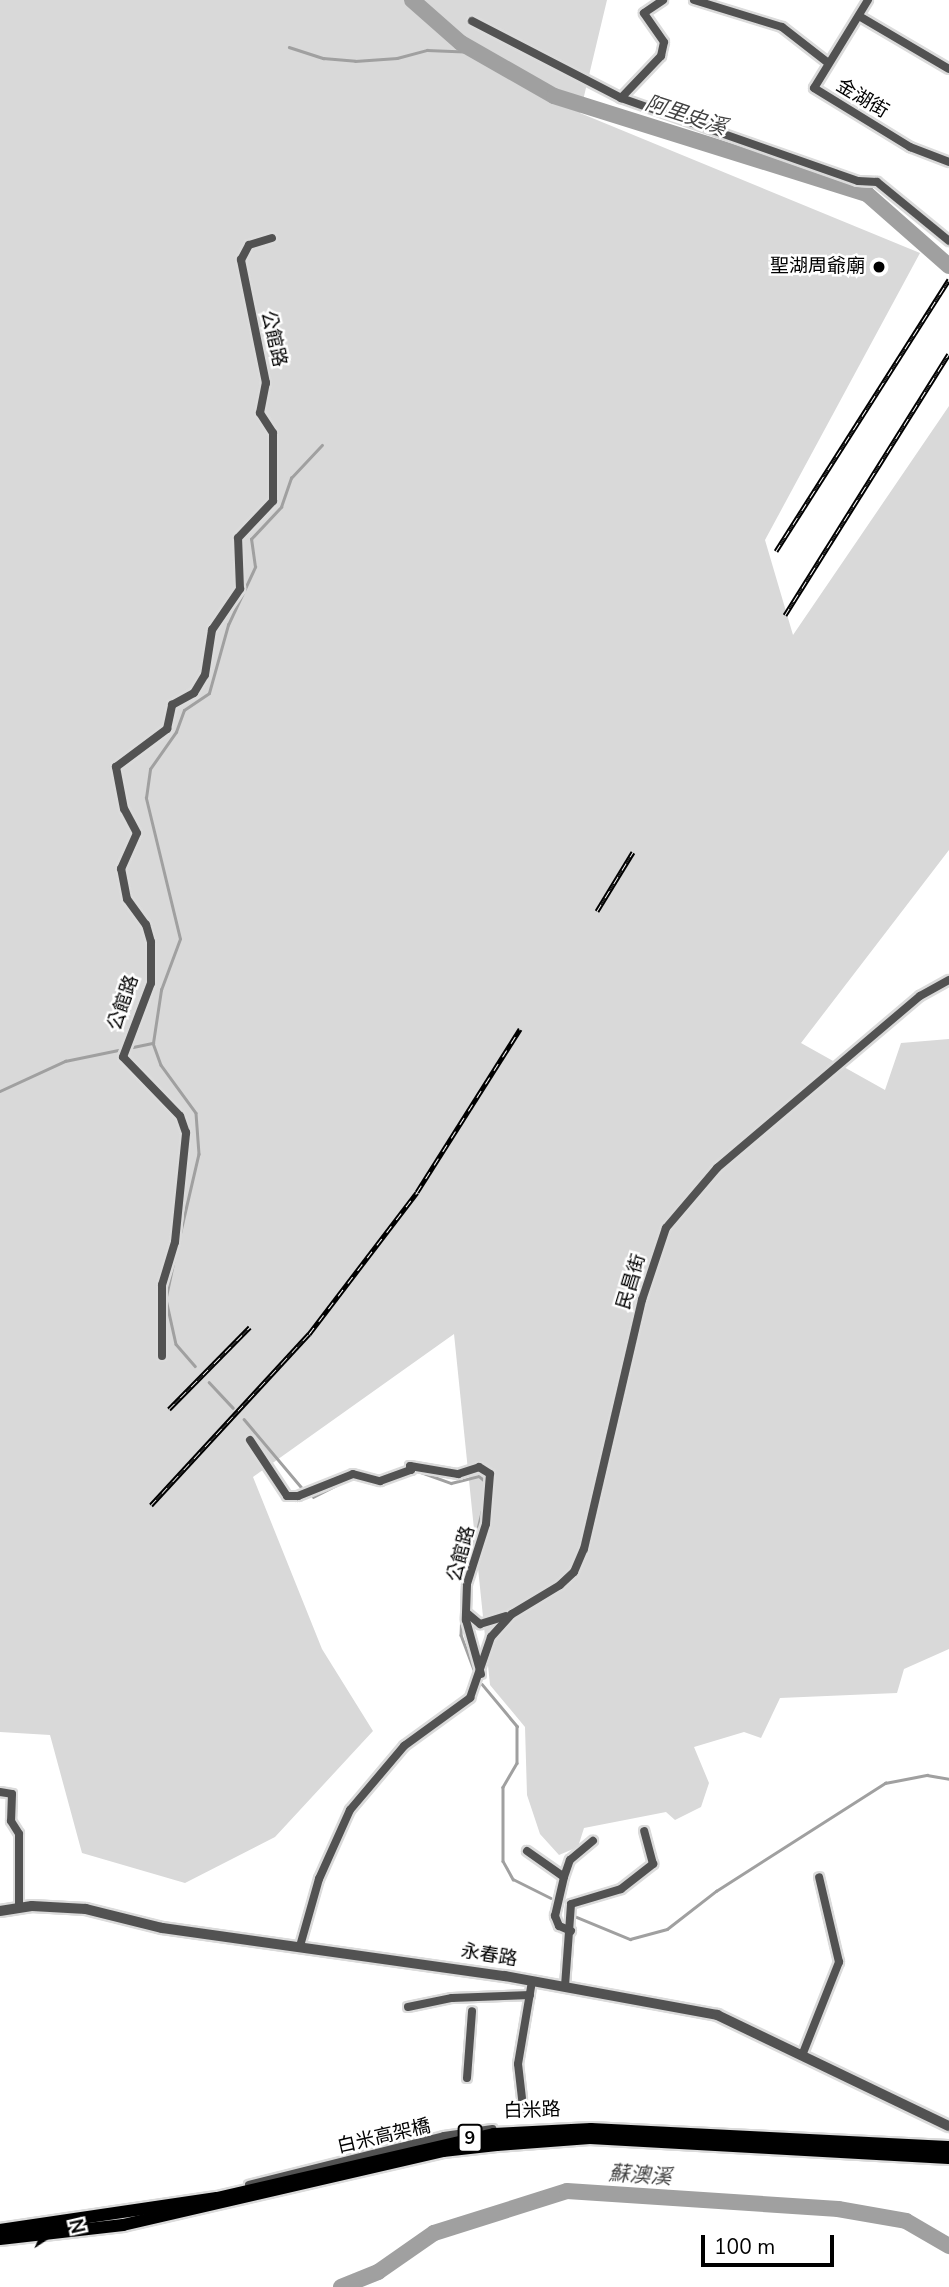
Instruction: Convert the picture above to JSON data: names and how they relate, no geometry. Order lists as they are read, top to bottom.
{
  "streets": {
    "main road": ["白米高架橋", "9"],
    "street": [
      "金湖街",
      "公館路",
      "民昌街",
      "永春路",
      "白米路"
    ]
  },
  "crossings": [
    ["公館路", "民昌街"],
    ["白米路", "白米高架橋"]
  ],
  "water": ["阿里史溪", "蘇澳溪"],
  "places": ["聖湖周爺廟"],
  "scale_bar": "100 m",
  "north": "right"
}
